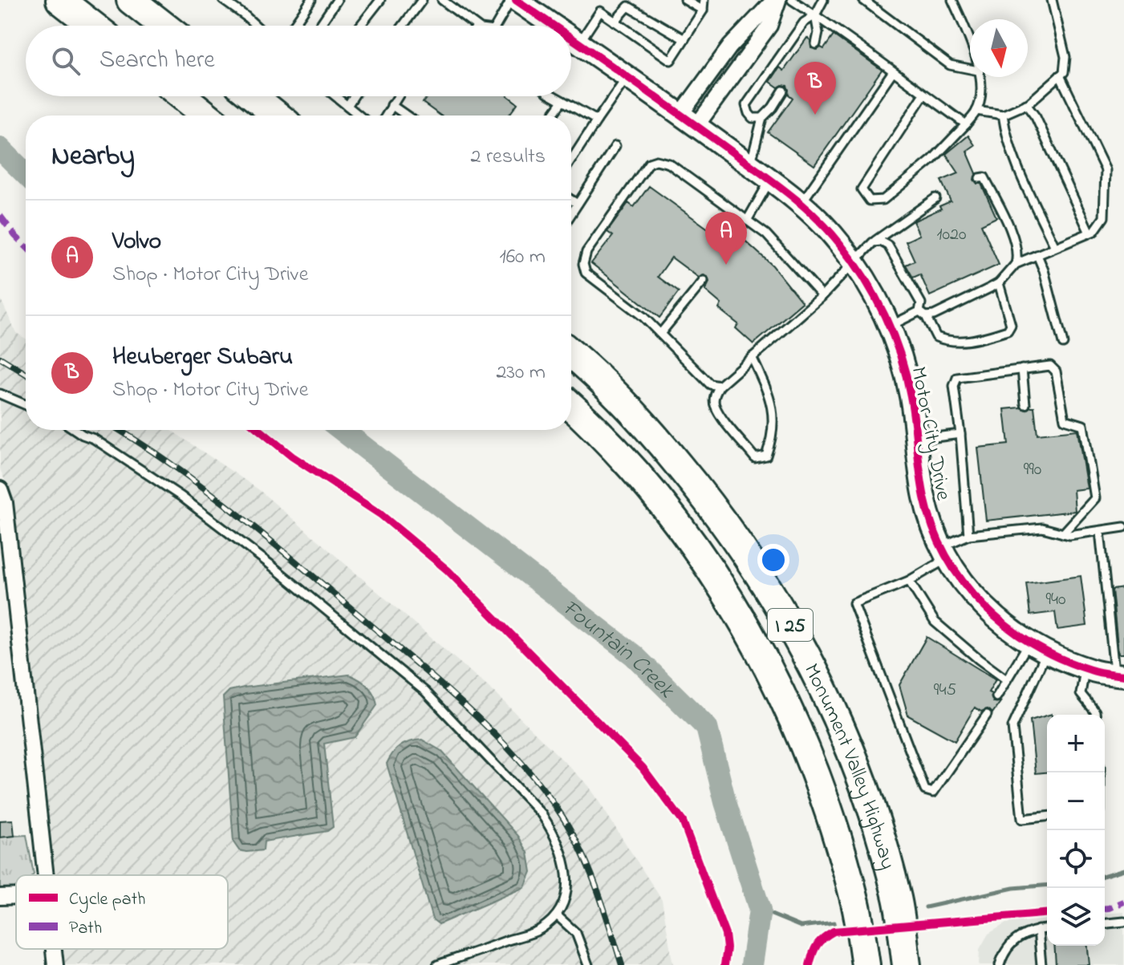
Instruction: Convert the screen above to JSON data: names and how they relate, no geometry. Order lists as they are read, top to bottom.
{
  "streets": {
    "highway": ["I 25", "Monument Valley Highway"],
    "street": ["Motor City Drive"]
  },
  "water": ["Fountain Creek"],
  "house_numbers": [
    "1020",
    "990",
    "940",
    "945"
  ],
  "legend": ["Cycle path", "Path"],
  "north": "bottom",
  "page": {
    "search": "Search here",
    "pins": ["B", "A"],
    "heading": ["Nearby", "2 results"],
    "list": [
      {
        "mark": "A",
        "name": "Volvo",
        "note": "Shop · Motor City Drive",
        "value": "160 m"
      },
      {
        "mark": "B",
        "name": "Heuberger Subaru",
        "note": "Shop · Motor City Drive",
        "value": "230 m"
      }
    ],
    "map_buttons": ["+", "−"]
  }
}
